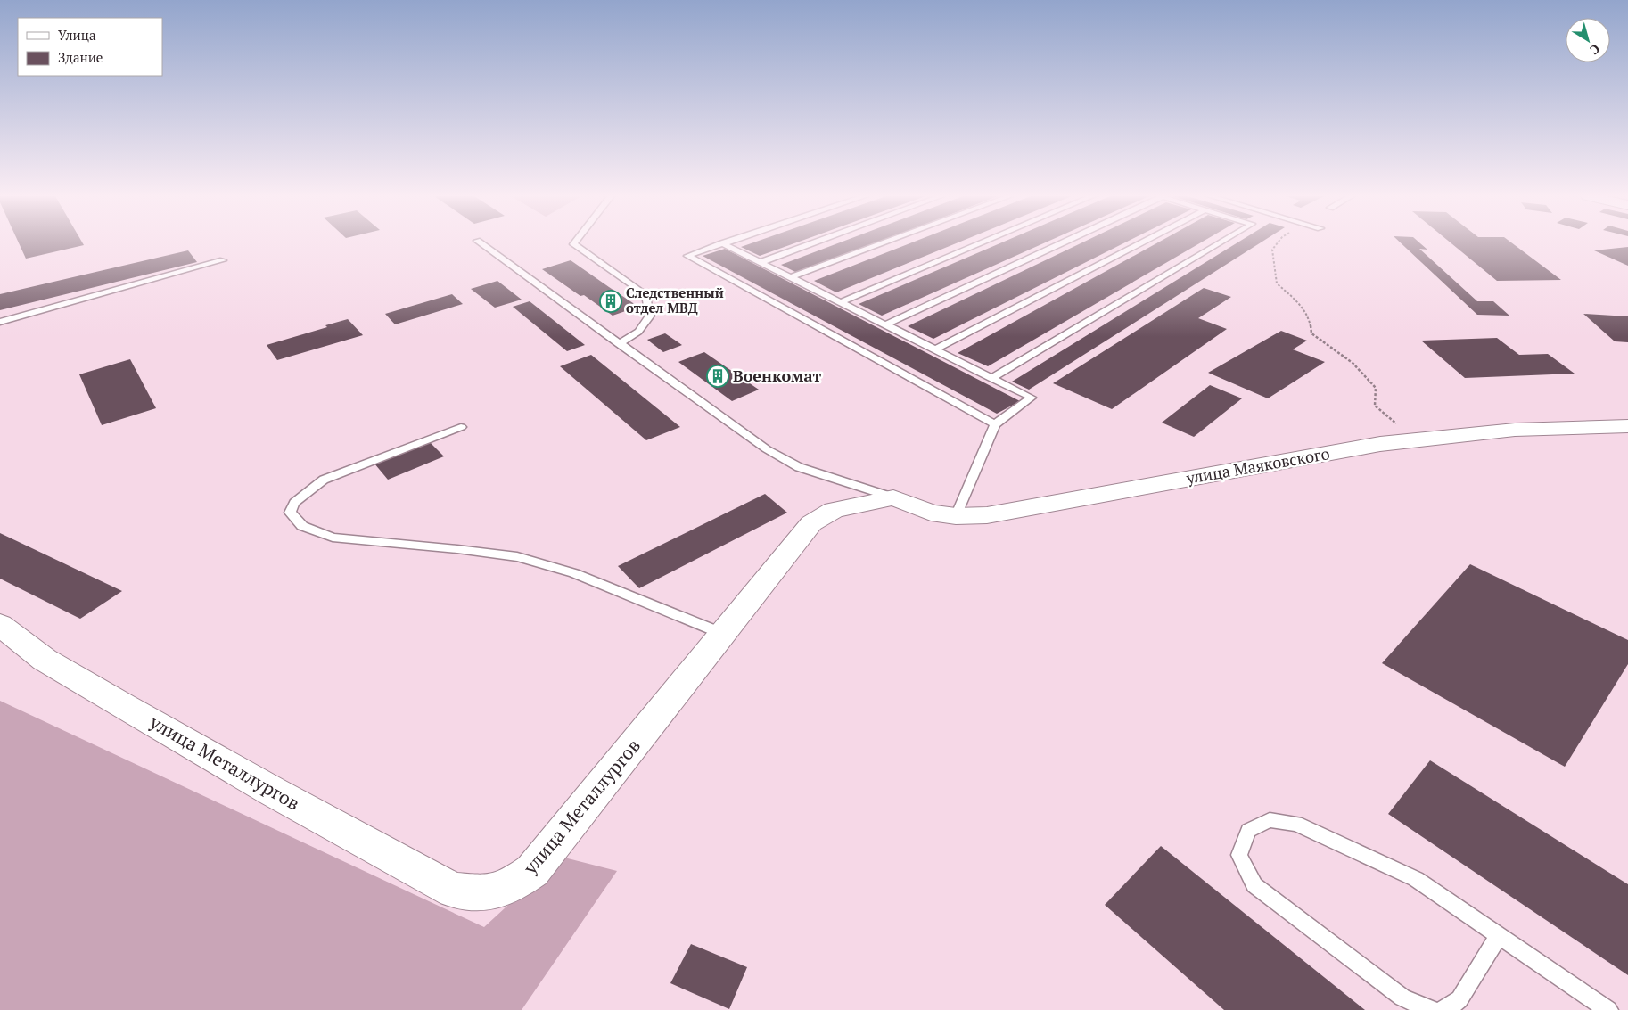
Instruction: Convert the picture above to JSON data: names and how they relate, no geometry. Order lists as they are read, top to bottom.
{
  "streets": {
    "street": ["улица Маяковского", "улица Металлургов"]
  },
  "crossings": [
    ["улица Маяковского", "улица Металлургов"]
  ],
  "places": {
    "building": ["Следственный отдел МВД", "Военкомат"]
  },
  "legend": ["Улица", "Здание"],
  "north": "bottom right"
}
